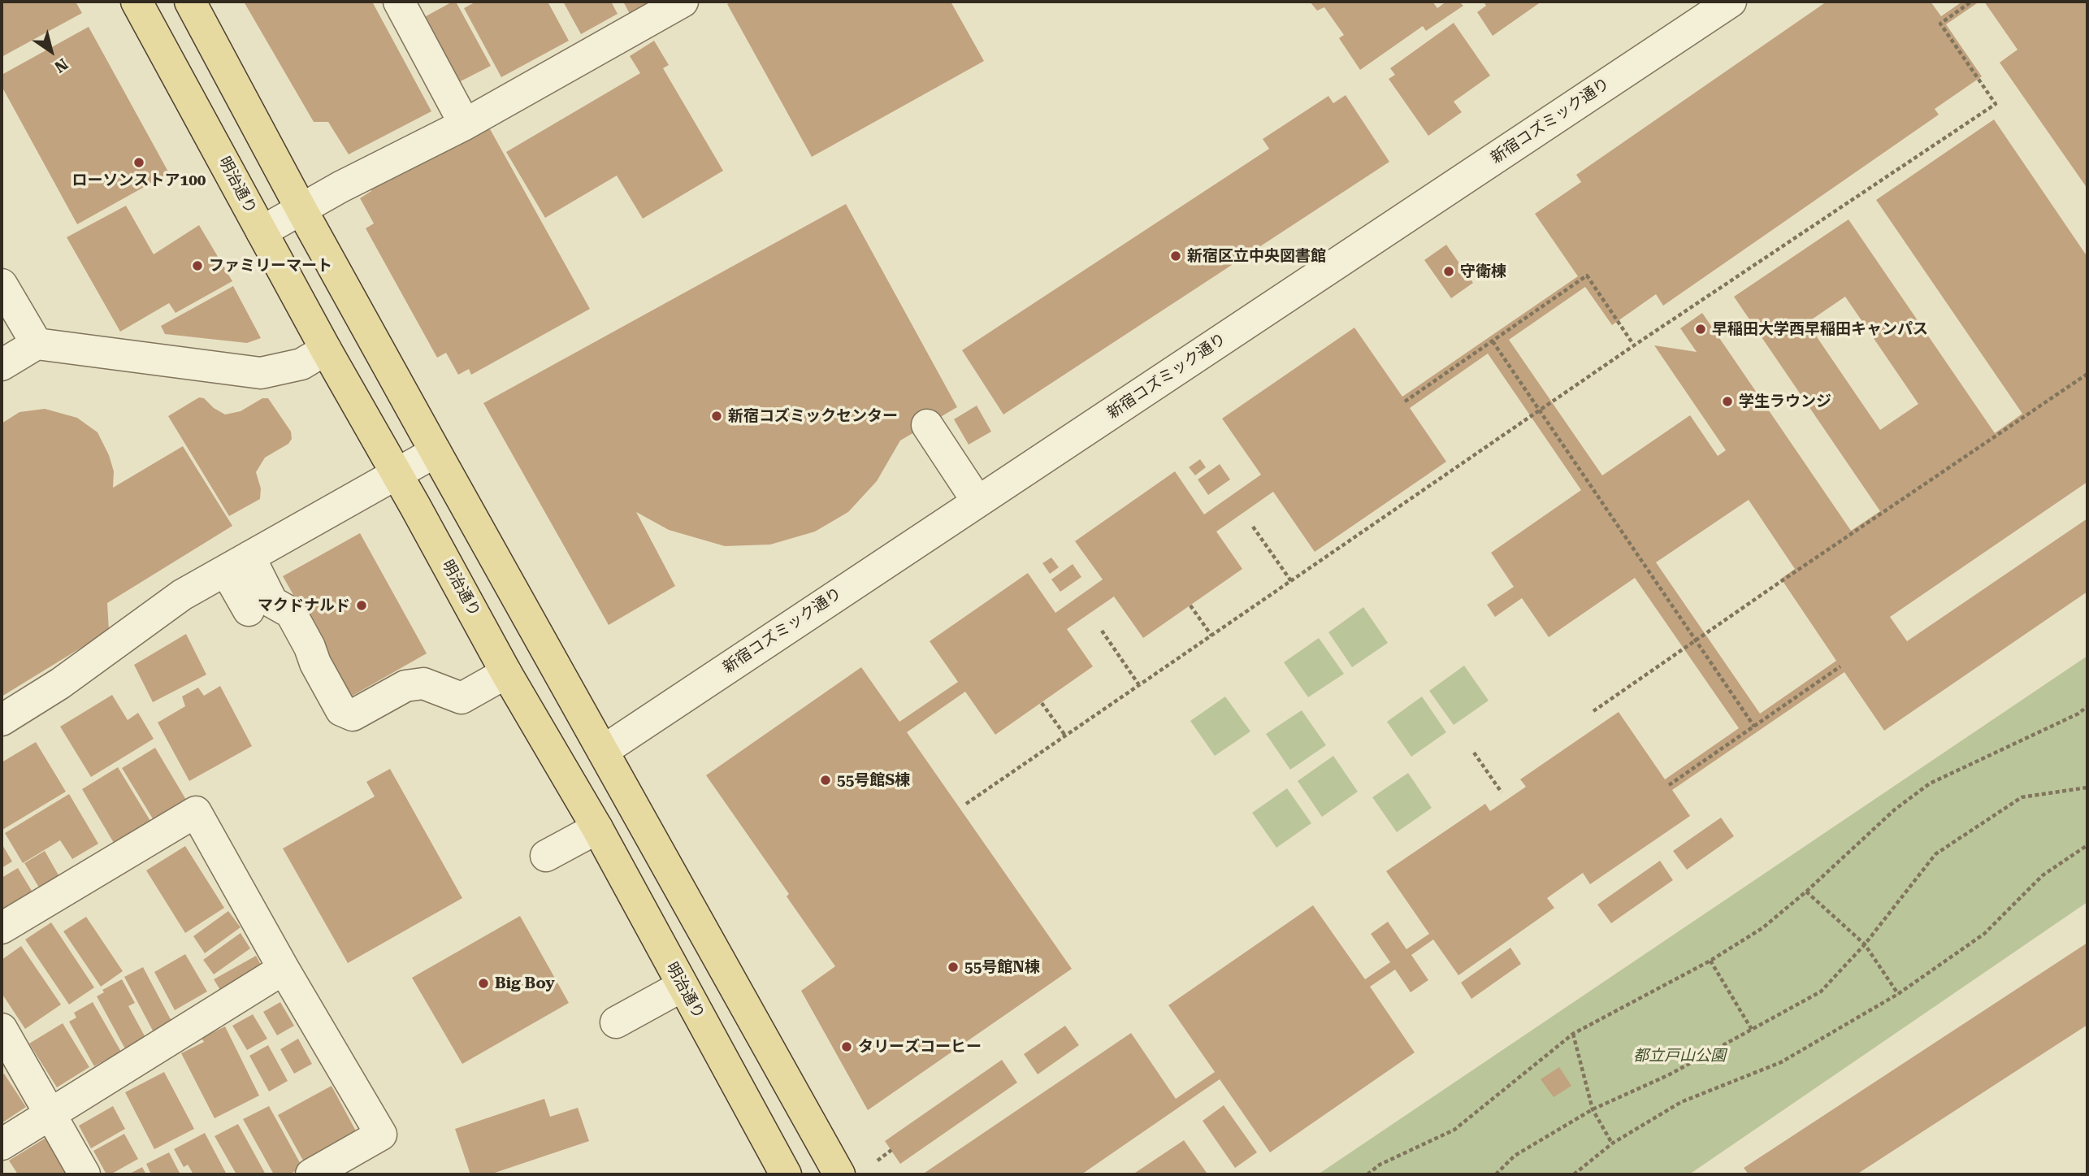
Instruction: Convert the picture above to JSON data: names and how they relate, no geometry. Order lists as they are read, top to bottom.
{
  "streets": {
    "main road": ["明治通り"],
    "street": ["新宿コズミック通り"]
  },
  "parks": ["都立戸山公園"],
  "places": [
    "ローソンストア100",
    "新宿区立中央図書館",
    "ファミリーマート",
    "守衛棟",
    "早稲田大学西早稲田キャンパス",
    "学生ラウンジ",
    "新宿コズミックセンター",
    "マクドナルド",
    "55号館S棟",
    "55号館N棟",
    "Big Boy",
    "タリーズコーヒー"
  ],
  "north": "bottom right"
}
